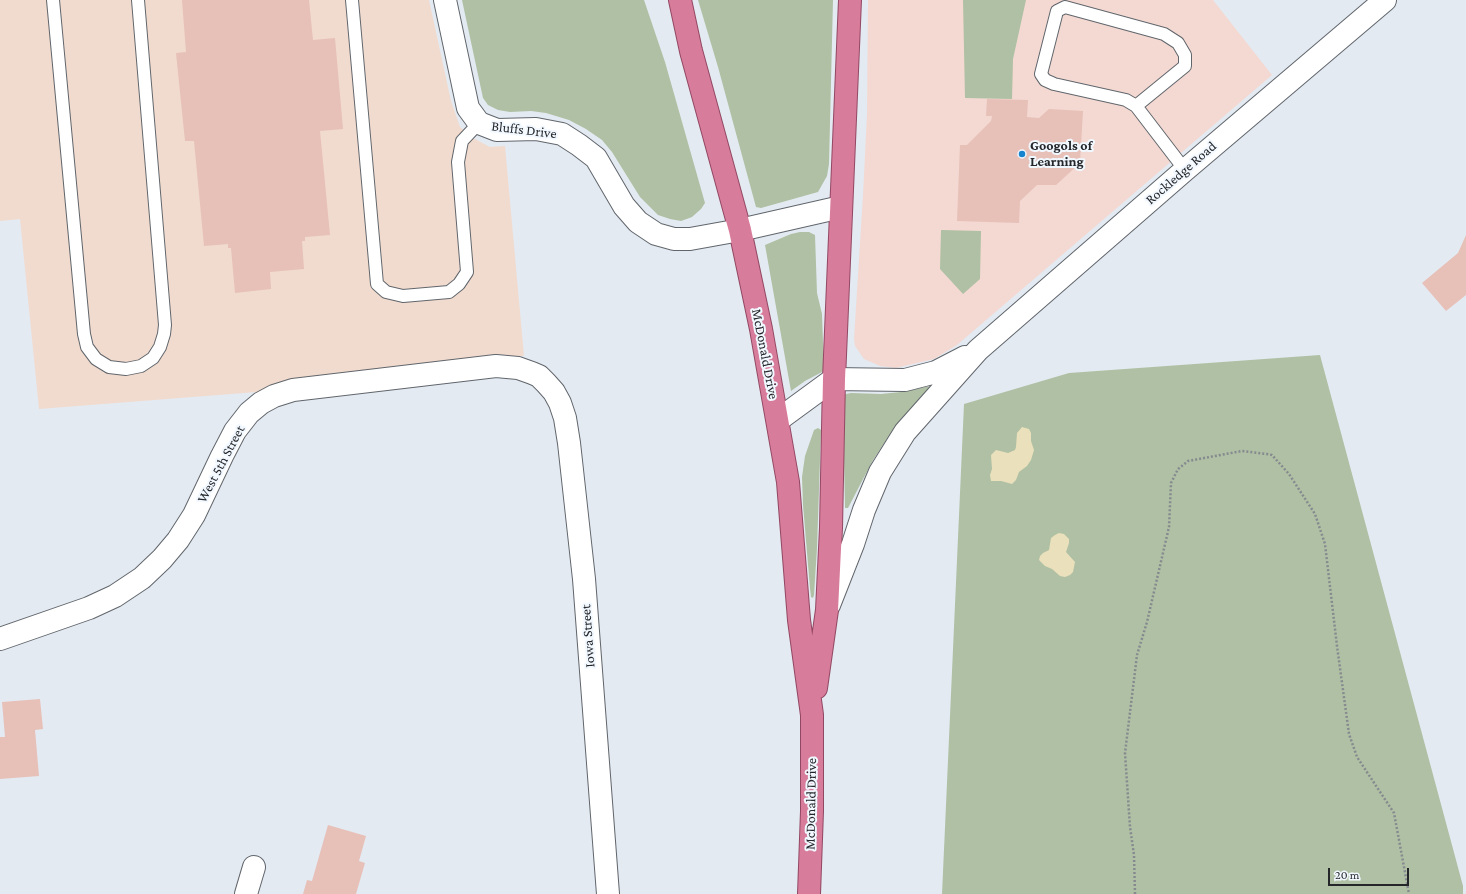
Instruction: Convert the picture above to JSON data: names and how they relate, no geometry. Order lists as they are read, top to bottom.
{
  "streets": {
    "highway": ["McDonald Drive"],
    "street": [
      "Bluffs Drive",
      "Rockledge Road",
      "West 5th Street",
      "Iowa Street"
    ]
  },
  "crossings": [
    ["Bluffs Drive", "McDonald Drive"],
    ["West 5th Street", "Iowa Street"]
  ],
  "places": ["Googols of Learning"],
  "scale_bar": "20 m"
}
